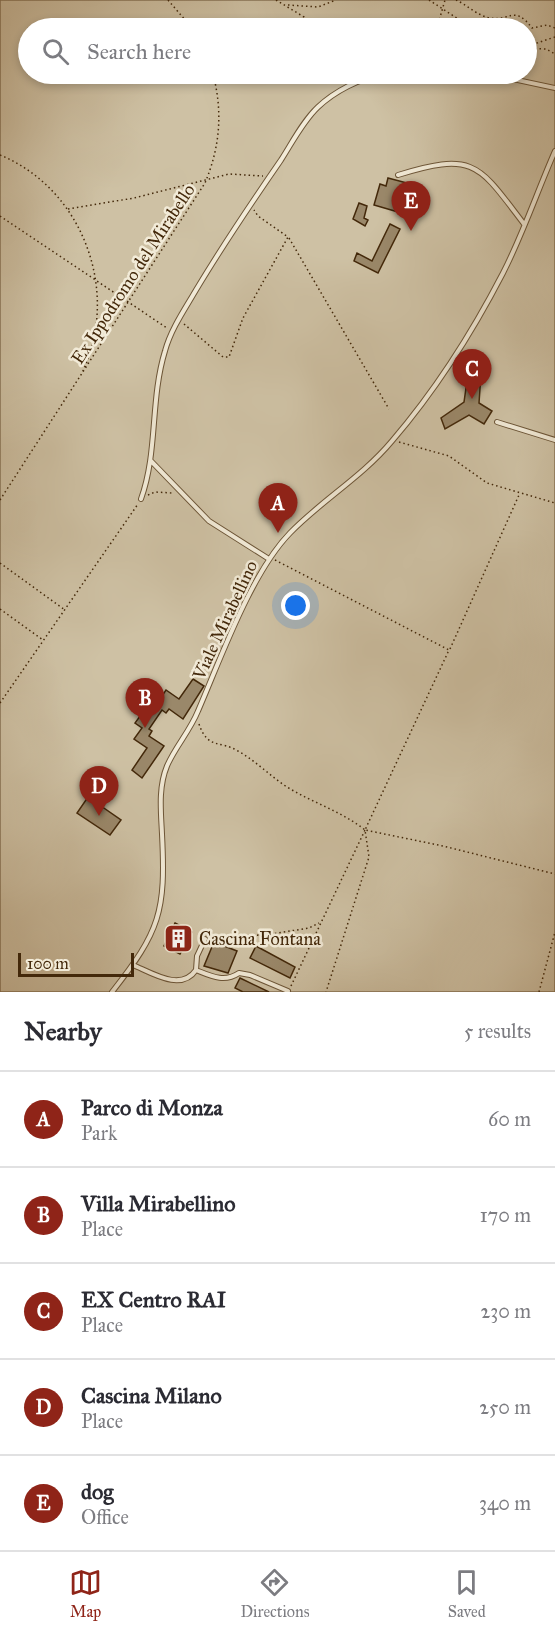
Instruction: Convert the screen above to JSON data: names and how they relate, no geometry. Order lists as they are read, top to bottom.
{
  "streets": {
    "lane": ["Viale Mirabellino"],
    "path": ["Ex Ippodromo del Mirabello"]
  },
  "places": {
    "building": ["Cascina Fontana"]
  },
  "scale_bar": "100 m",
  "page": {
    "search": "Search here",
    "pins": [
      "E",
      "C",
      "A",
      "B",
      "D"
    ],
    "scale": "100 m",
    "heading": ["Nearby", "5 results"],
    "list": [
      {
        "mark": "A",
        "name": "Parco di Monza",
        "note": "Park",
        "value": "60 m"
      },
      {
        "mark": "B",
        "name": "Villa Mirabellino",
        "note": "Place",
        "value": "170 m"
      },
      {
        "mark": "C",
        "name": "EX Centro RAI",
        "note": "Place",
        "value": "230 m"
      },
      {
        "mark": "D",
        "name": "Cascina Milano",
        "note": "Place",
        "value": "250 m"
      },
      {
        "mark": "E",
        "name": "dog",
        "note": "Office",
        "value": "340 m"
      }
    ],
    "nav": ["Map", "Directions", "Saved"]
  }
}
